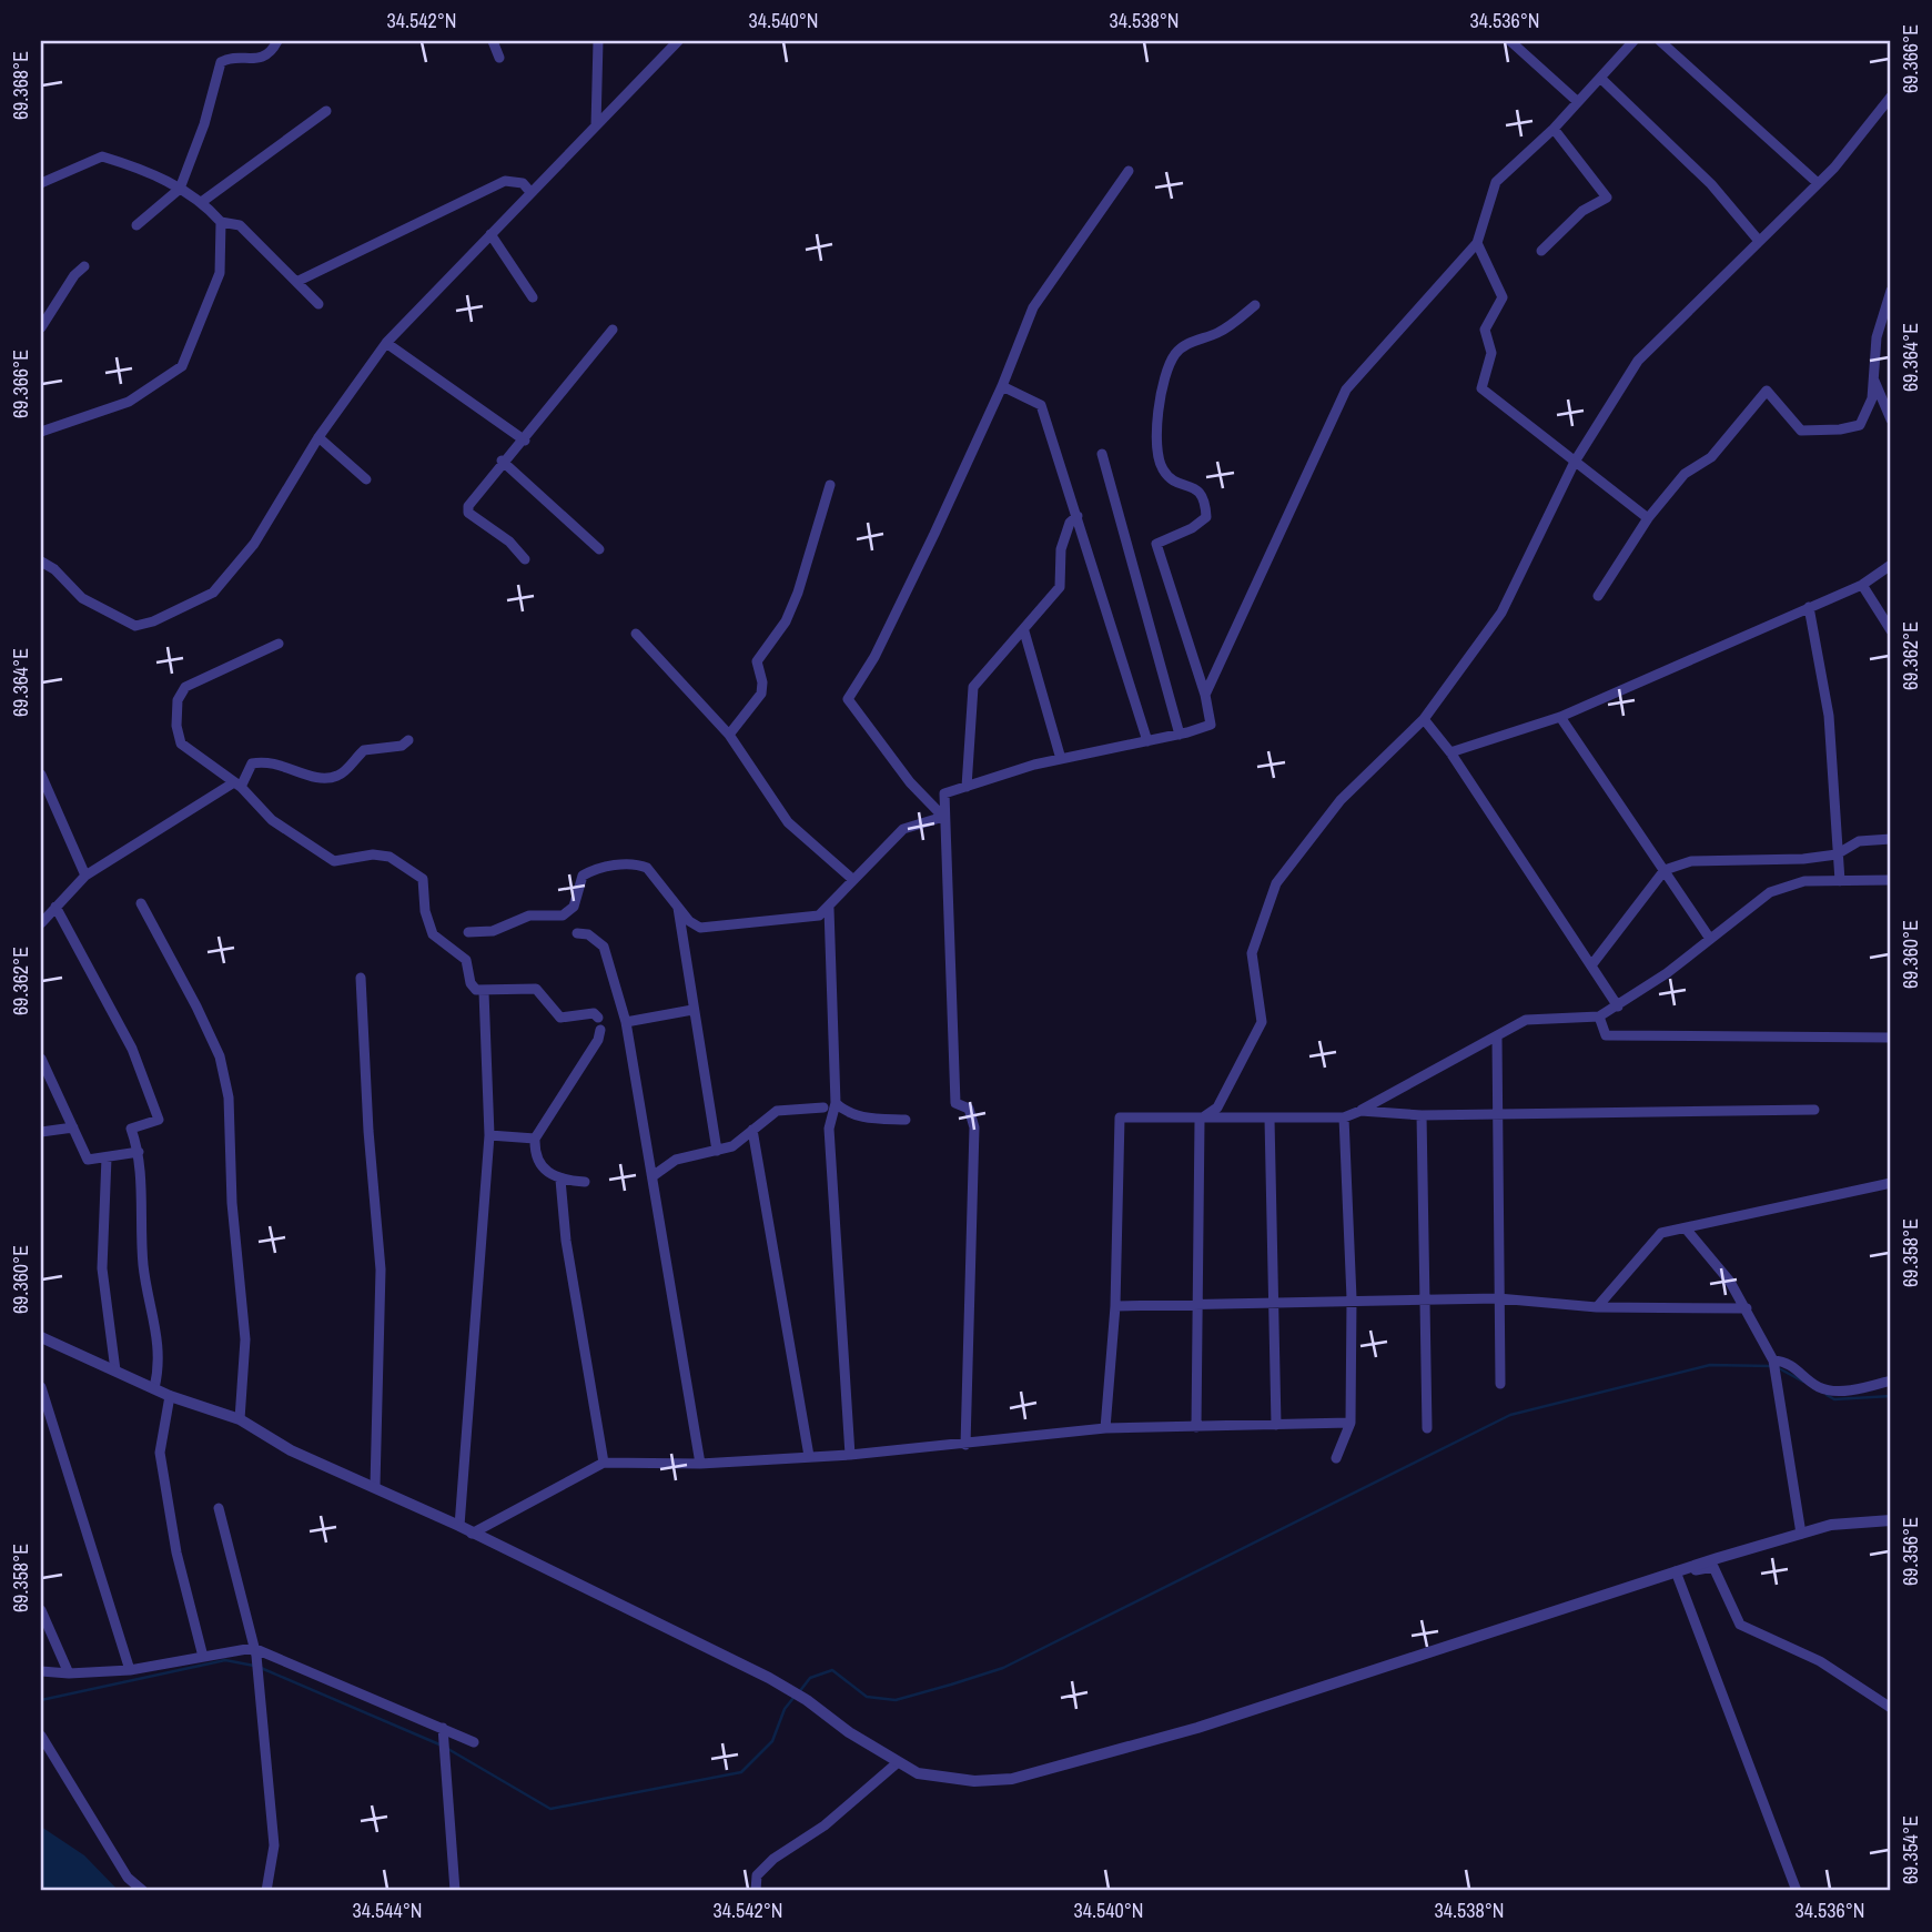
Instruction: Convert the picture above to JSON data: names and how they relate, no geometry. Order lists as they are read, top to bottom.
{
  "coordinates": [
    "34.542°N",
    "34.540°N",
    "34.538°N",
    "34.536°N",
    "69.366°E",
    "69.368°E",
    "69.364°E",
    "69.362°E",
    "69.360°E",
    "69.358°E",
    "69.356°E",
    "69.354°E",
    "34.544°N"
  ]
}
